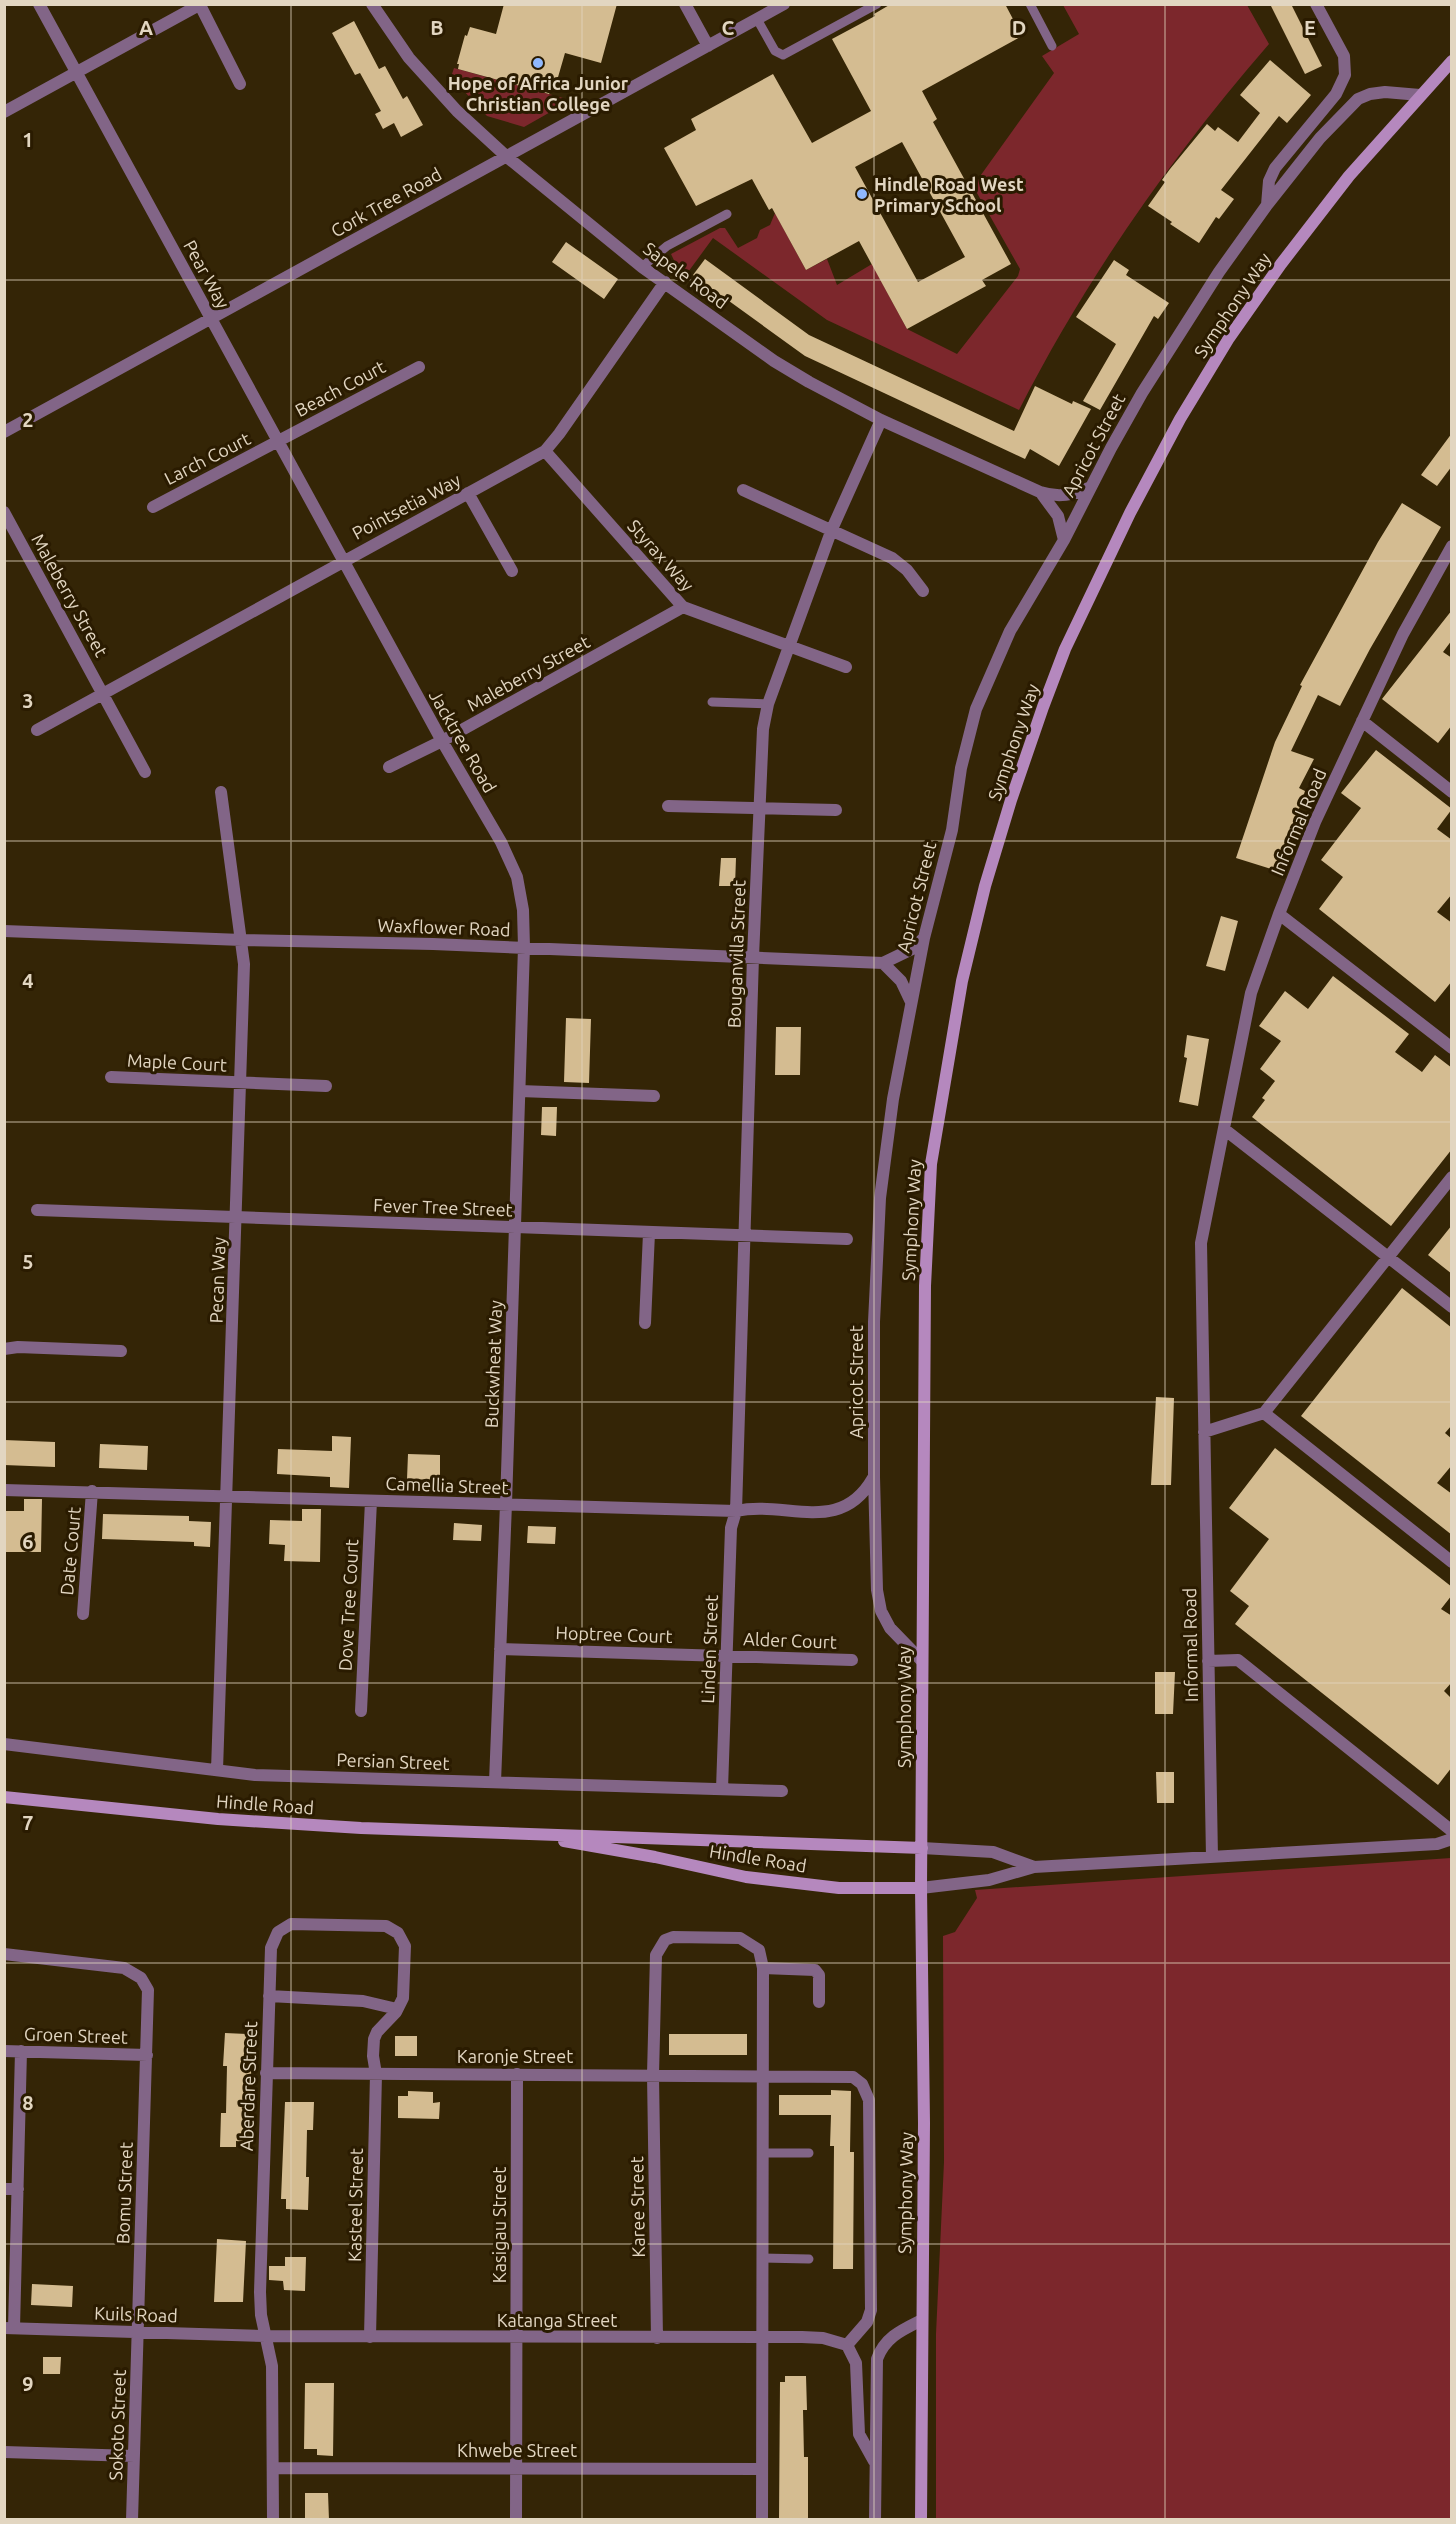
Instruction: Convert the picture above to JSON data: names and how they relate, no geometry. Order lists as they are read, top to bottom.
{
  "streets": {
    "main road": ["Symphony Way", "Hindle Road"],
    "street": [
      "Cork Tree Road",
      "Pear Way",
      "Sapele Road",
      "Beach Court",
      "Apricot Street",
      "Larch Court",
      "Pointsetia Way",
      "Styrax Way",
      "Maleberry Street",
      "Jacktree Road",
      "Informal Road",
      "Waxflower Road",
      "Bouganvilla Street",
      "Maple Court",
      "Fever Tree Street",
      "Pecan Way",
      "Buckwheat Way",
      "Camellia Street",
      "Date Court",
      "Dove Tree Court",
      "Hoptree Court",
      "Alder Court",
      "Linden Street",
      "Persian Street",
      "Groen Street",
      "Karonje Street",
      "Aberdare Street",
      "Bomu Street",
      "Kasteel Street",
      "Karee Street",
      "Kasigau Street",
      "Kuils Road",
      "Katanga Street",
      "Sokoto Street",
      "Khwebe Street"
    ]
  },
  "crossings": [
    ["Cork Tree Road", "Pear Way"],
    ["Cork Tree Road", "Sapele Road"],
    ["Pear Way", "Beach Court"],
    ["Pear Way", "Larch Court"],
    ["Pear Way", "Pointsetia Way"],
    ["Pear Way", "Jacktree Road"],
    ["Sapele Road", "Apricot Street"],
    ["Sapele Road", "Pointsetia Way"],
    ["Sapele Road", "Bouganvilla Street"],
    ["Symphony Way", "Apricot Street"],
    ["Symphony Way", "Hindle Road"],
    ["Beach Court", "Larch Court"],
    ["Apricot Street", "Waxflower Road"],
    ["Apricot Street", "Camellia Street"],
    ["Pointsetia Way", "Styrax Way"],
    ["Pointsetia Way", "Maleberry Street"],
    ["Pointsetia Way", "Jacktree Road"],
    ["Styrax Way", "Maleberry Street"],
    ["Styrax Way", "Bouganvilla Street"],
    ["Maleberry Street", "Jacktree Road"],
    ["Jacktree Road", "Waxflower Road"],
    ["Jacktree Road", "Buckwheat Way"],
    ["Waxflower Road", "Bouganvilla Street"],
    ["Waxflower Road", "Pecan Way"],
    ["Waxflower Road", "Buckwheat Way"],
    ["Bouganvilla Street", "Fever Tree Street"],
    ["Bouganvilla Street", "Camellia Street"],
    ["Bouganvilla Street", "Linden Street"],
    ["Maple Court", "Pecan Way"],
    ["Fever Tree Street", "Pecan Way"],
    ["Fever Tree Street", "Buckwheat Way"],
    ["Pecan Way", "Camellia Street"],
    ["Pecan Way", "Persian Street"],
    ["Buckwheat Way", "Camellia Street"],
    ["Buckwheat Way", "Hoptree Court"],
    ["Buckwheat Way", "Persian Street"],
    ["Camellia Street", "Date Court"],
    ["Camellia Street", "Dove Tree Court"],
    ["Camellia Street", "Linden Street"],
    ["Hoptree Court", "Alder Court"],
    ["Hoptree Court", "Linden Street"],
    ["Alder Court", "Linden Street"],
    ["Linden Street", "Persian Street"],
    ["Groen Street", "Bomu Street"],
    ["Karonje Street", "Aberdare Street"],
    ["Karonje Street", "Kasteel Street"],
    ["Karonje Street", "Karee Street"],
    ["Karonje Street", "Kasigau Street"],
    ["Karonje Street", "Katanga Street"],
    ["Aberdare Street", "Kuils Road"],
    ["Aberdare Street", "Katanga Street"],
    ["Aberdare Street", "Khwebe Street"],
    ["Bomu Street", "Kuils Road"],
    ["Bomu Street", "Sokoto Street"],
    ["Kasteel Street", "Katanga Street"],
    ["Karee Street", "Katanga Street"],
    ["Kasigau Street", "Katanga Street"],
    ["Kasigau Street", "Khwebe Street"],
    ["Kuils Road", "Katanga Street"],
    ["Kuils Road", "Sokoto Street"]
  ],
  "places": ["Hope of Africa Junior Christian College", "Hindle Road West Primary School"],
  "grid": {
    "columns": [
      "A",
      "B",
      "C",
      "D",
      "E"
    ],
    "rows": [
      "1",
      "2",
      "3",
      "4",
      "5",
      "6",
      "7",
      "8",
      "9"
    ]
  }
}
